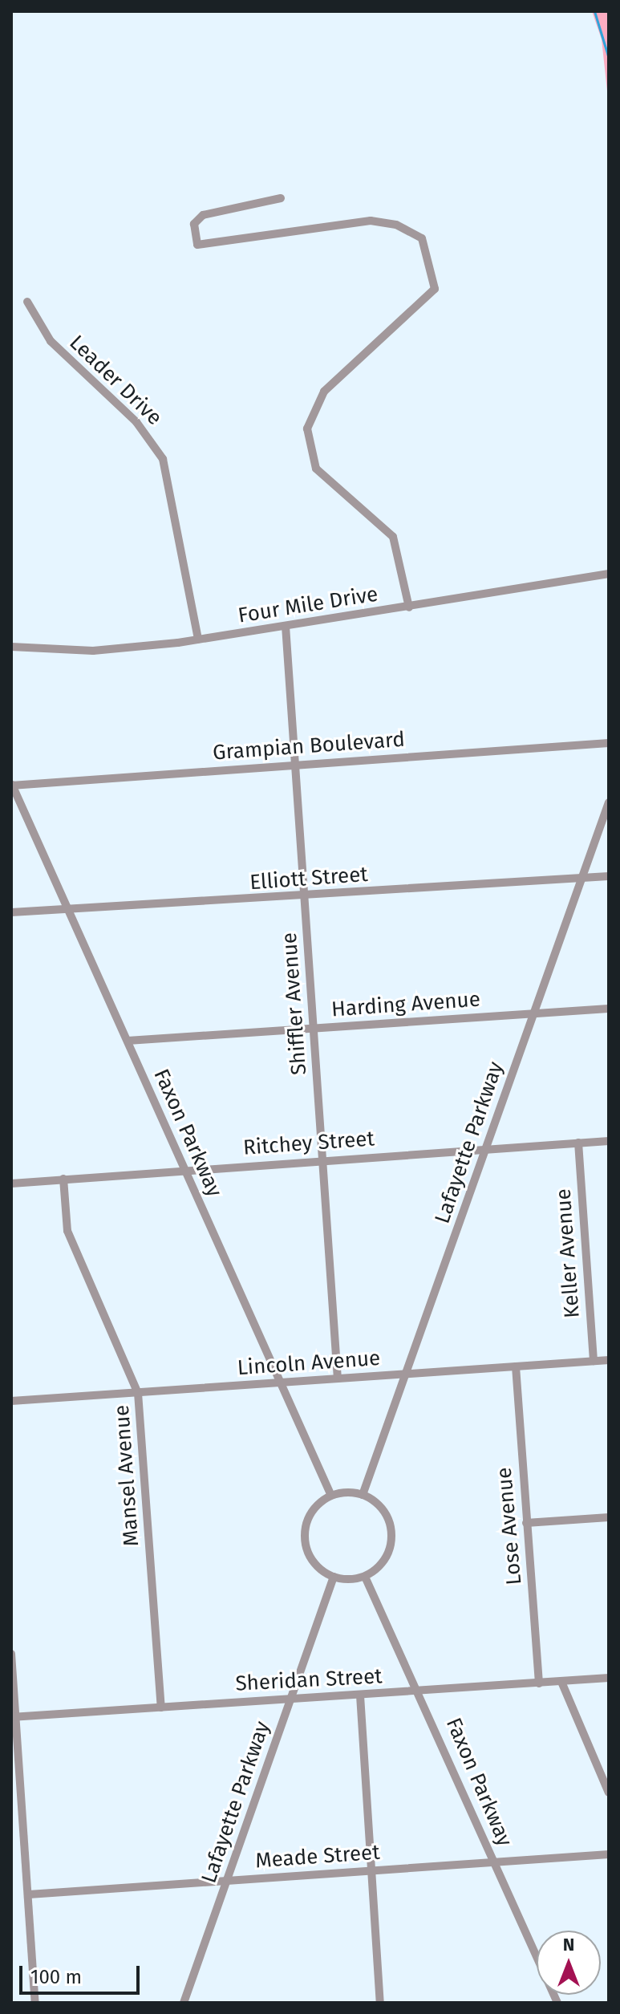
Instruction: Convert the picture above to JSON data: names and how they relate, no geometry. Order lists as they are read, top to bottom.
{
  "streets": {
    "street": [
      "Leader Drive",
      "Four Mile Drive",
      "Grampian Boulevard",
      "Elliott Street",
      "Shiffler Avenue",
      "Harding Avenue",
      "Faxon Parkway",
      "Lafayette Parkway",
      "Ritchey Street",
      "Keller Avenue",
      "Lincoln Avenue",
      "Mansel Avenue",
      "Lose Avenue",
      "Sheridan Street",
      "Meade Street"
    ]
  },
  "crossings": [
    ["Leader Drive", "Four Mile Drive"],
    ["Four Mile Drive", "Shiffler Avenue"],
    ["Grampian Boulevard", "Shiffler Avenue"],
    ["Grampian Boulevard", "Faxon Parkway"],
    ["Elliott Street", "Shiffler Avenue"],
    ["Elliott Street", "Faxon Parkway"],
    ["Elliott Street", "Lafayette Parkway"],
    ["Shiffler Avenue", "Harding Avenue"],
    ["Shiffler Avenue", "Ritchey Street"],
    ["Shiffler Avenue", "Lincoln Avenue"],
    ["Harding Avenue", "Faxon Parkway"],
    ["Harding Avenue", "Lafayette Parkway"],
    ["Faxon Parkway", "Lafayette Parkway"],
    ["Faxon Parkway", "Ritchey Street"],
    ["Faxon Parkway", "Lincoln Avenue"],
    ["Faxon Parkway", "Sheridan Street"],
    ["Faxon Parkway", "Meade Street"],
    ["Lafayette Parkway", "Ritchey Street"],
    ["Lafayette Parkway", "Lincoln Avenue"],
    ["Lafayette Parkway", "Sheridan Street"],
    ["Lafayette Parkway", "Meade Street"],
    ["Ritchey Street", "Keller Avenue"],
    ["Ritchey Street", "Mansel Avenue"],
    ["Keller Avenue", "Lincoln Avenue"],
    ["Lincoln Avenue", "Mansel Avenue"],
    ["Lincoln Avenue", "Lose Avenue"],
    ["Mansel Avenue", "Sheridan Street"],
    ["Lose Avenue", "Sheridan Street"]
  ],
  "scale_bar": "100 m",
  "north": "top"
}
